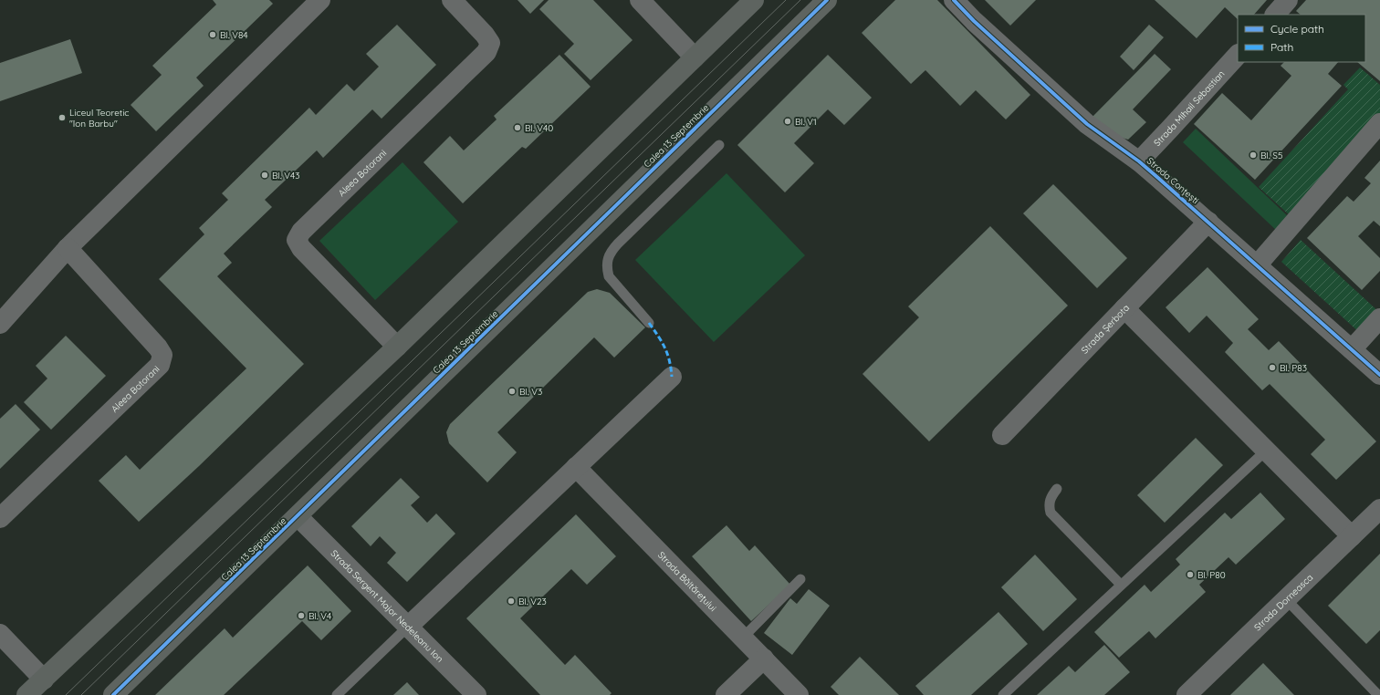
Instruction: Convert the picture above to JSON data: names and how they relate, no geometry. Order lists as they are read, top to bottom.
{
  "streets": {
    "main road": ["Calea 13 Septembrie"],
    "street": [
      "Strada Mihail Sebastian",
      "Aleea Botorani",
      "Strada Conțești",
      "Strada Șerbota",
      "Strada Băltărețului",
      "Strada Dorneasca",
      "Strada Sergent Major Nedeleanu Ion"
    ]
  },
  "crossings": [
    ["Strada Mihail Sebastian", "Strada Conțești"],
    ["Calea 13 Septembrie", "Strada Sergent Major Nedeleanu Ion"],
    ["Strada Conțești", "Strada Șerbota"]
  ],
  "places": [
    "Bl. V84",
    "Liceul Teoretic \"Ion Barbu\"",
    "Bl. V1",
    "Bl. V40",
    "Bl. S5",
    "Bl. V43",
    "Bl. P83",
    "Bl. V3",
    "Bl. P80",
    "Bl. V23",
    "Bl. V4"
  ],
  "legend": ["Cycle path", "Path"]
}
